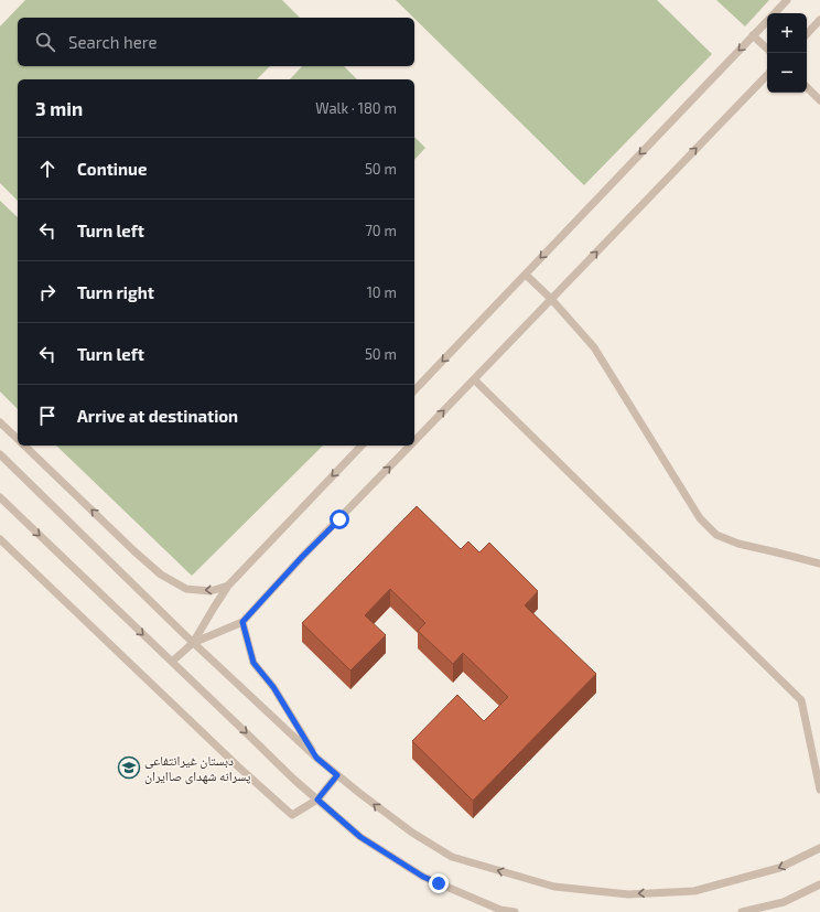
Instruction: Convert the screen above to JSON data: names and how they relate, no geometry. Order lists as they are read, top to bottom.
{
  "places": {
    "school or university": ["دبستان غیرانتفاعی پسرانه شهدای صاایران"]
  },
  "page": {
    "map_buttons": ["+", "−"],
    "search": "Search here",
    "heading": ["3 min", "Walk · 180 m"],
    "list": [
      ["Continue", "50 m"],
      ["Turn left", "70 m"],
      ["Turn right", "10 m"],
      ["Turn left", "50 m"],
      "Arrive at destination"
    ]
  }
}
